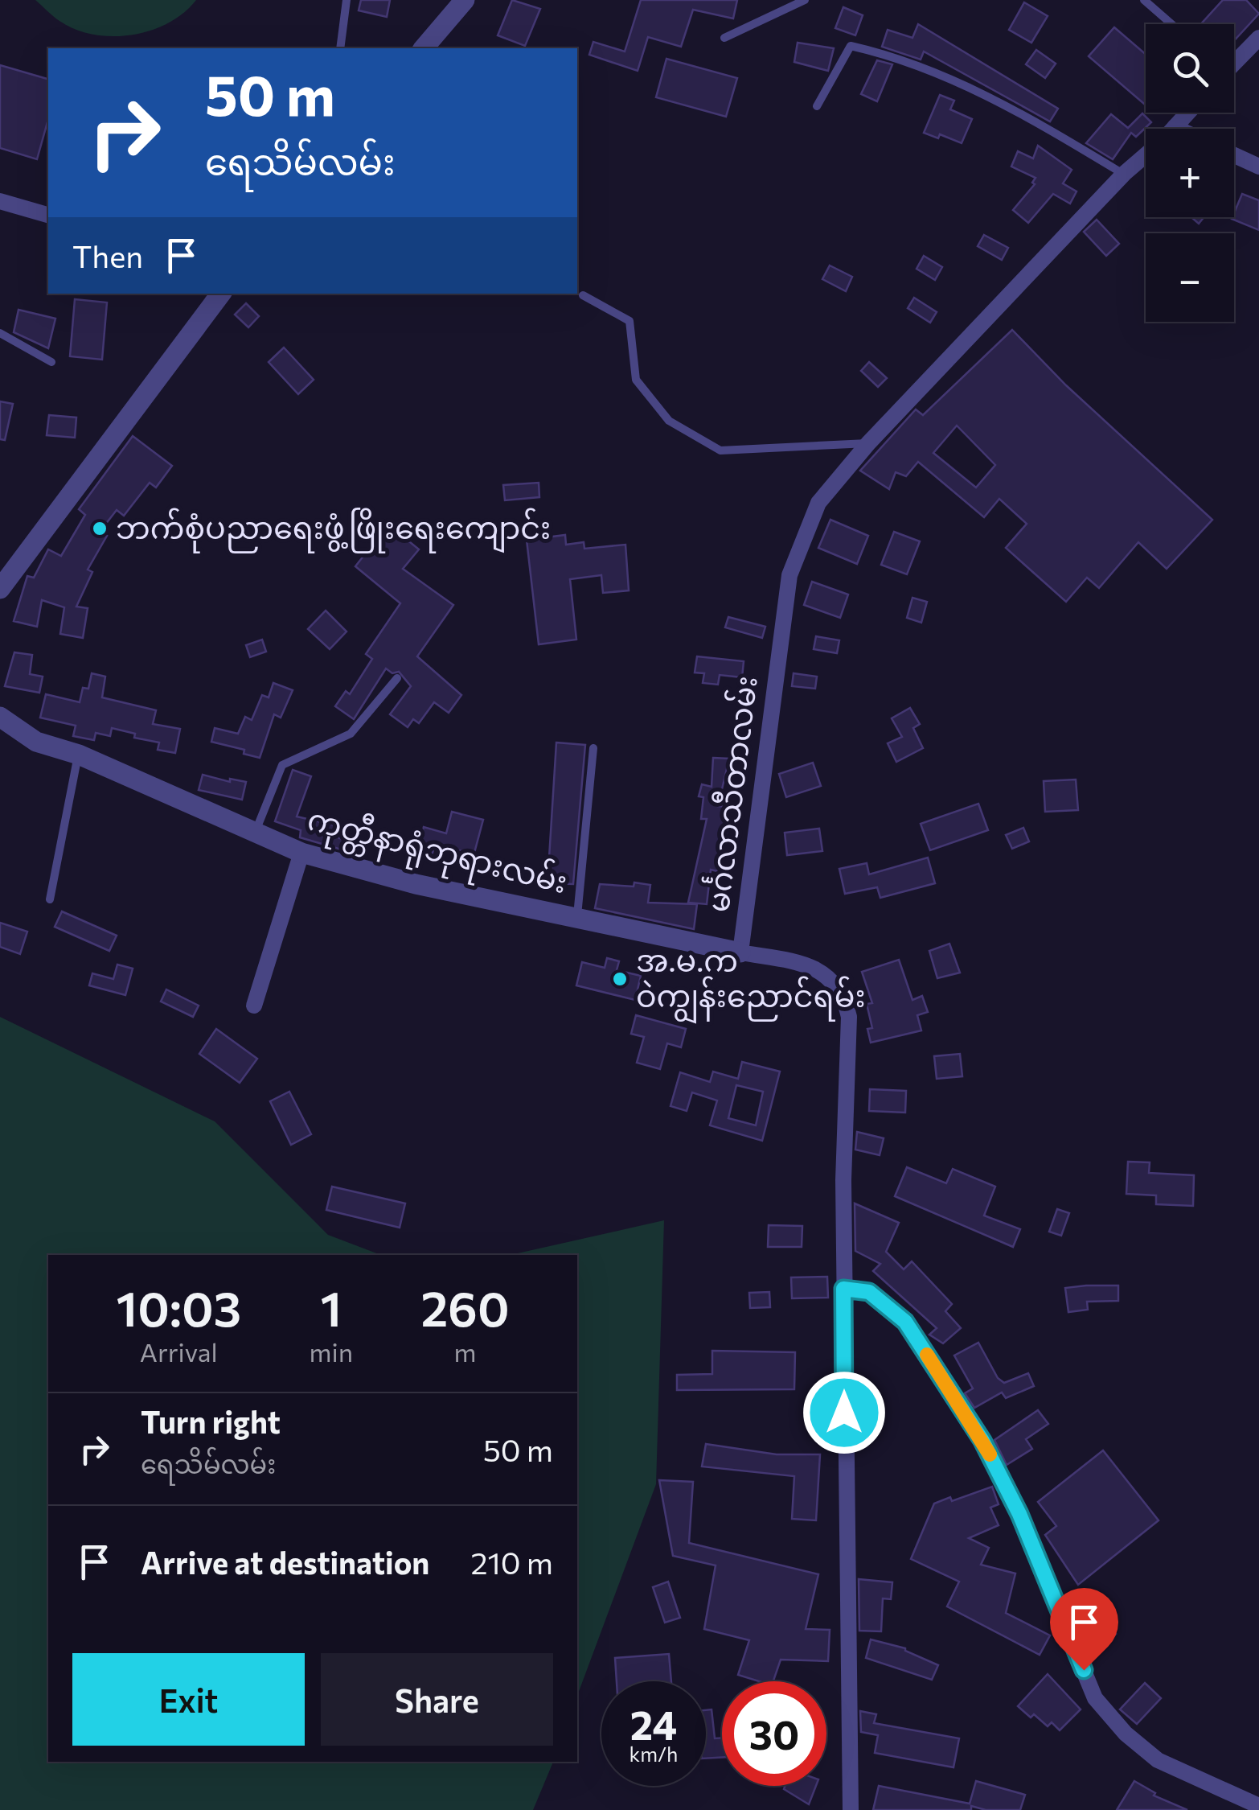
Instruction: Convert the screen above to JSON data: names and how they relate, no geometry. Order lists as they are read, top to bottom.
{
  "streets": {
    "street": ["မင်္ဂလာသီတာလမ်း", "ကုတ္တီနာရုံဘုရားလမ်း"]
  },
  "crossings": [
    ["မင်္ဂလာသီတာလမ်း", "ကုတ္တီနာရုံဘုရားလမ်း"]
  ],
  "places": ["ဘက်စုံပညာရေးဖွံ့ဖြိုးရေးကျောင်း", "အ.မ.က ဝဲကျွန်းညောင်ရမ်း"],
  "page": {
    "map_buttons": ["+", "−"],
    "turn": ["50 m", "ရေသိမ်လမ်း"],
    "then": "Then",
    "eta": [
      "10:03",
      "Arrival",
      "1",
      "min",
      "260",
      "m"
    ],
    "list": [
      {
        "name": "Turn right",
        "note": "ရေသိမ်လမ်း",
        "value": "50 m"
      },
      {
        "name": "Arrive at destination",
        "value": "210 m"
      }
    ],
    "buttons": ["Exit", "Share"],
    "speed": "24 km/h",
    "limit": "30"
  }
}
